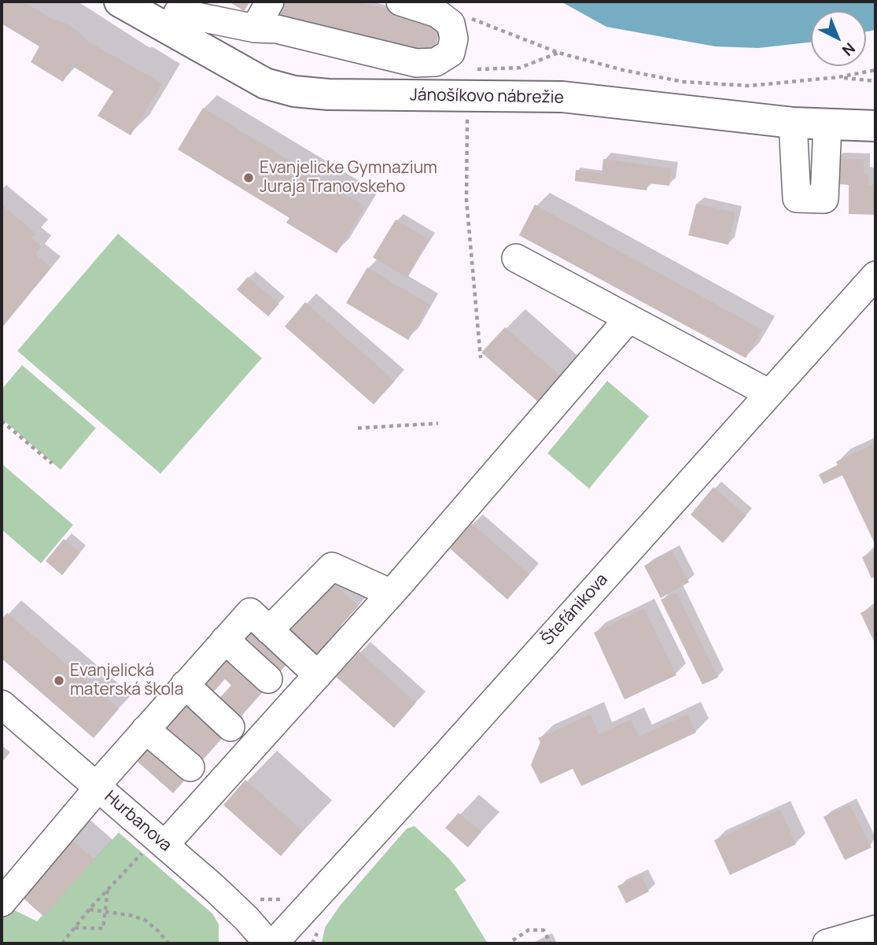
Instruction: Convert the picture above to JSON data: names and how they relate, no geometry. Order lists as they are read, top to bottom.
{
  "streets": {
    "main road": ["Jánošíkovo nábrežie"],
    "street": ["Štefánikova", "Hurbanova"]
  },
  "places": ["Evanjelicke Gymnazium Juraja Tranovskeho", "Evanjelická materská škola"],
  "north": "bottom right"
}
